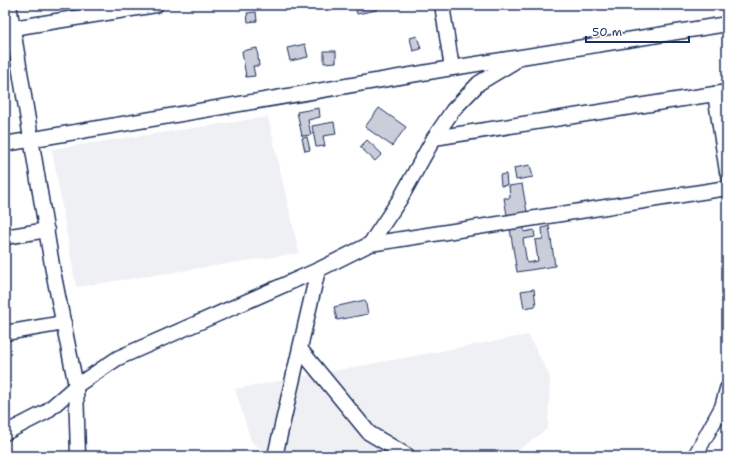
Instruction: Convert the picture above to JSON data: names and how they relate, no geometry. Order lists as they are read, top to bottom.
{
  "scale_bar": "50 m"
}
